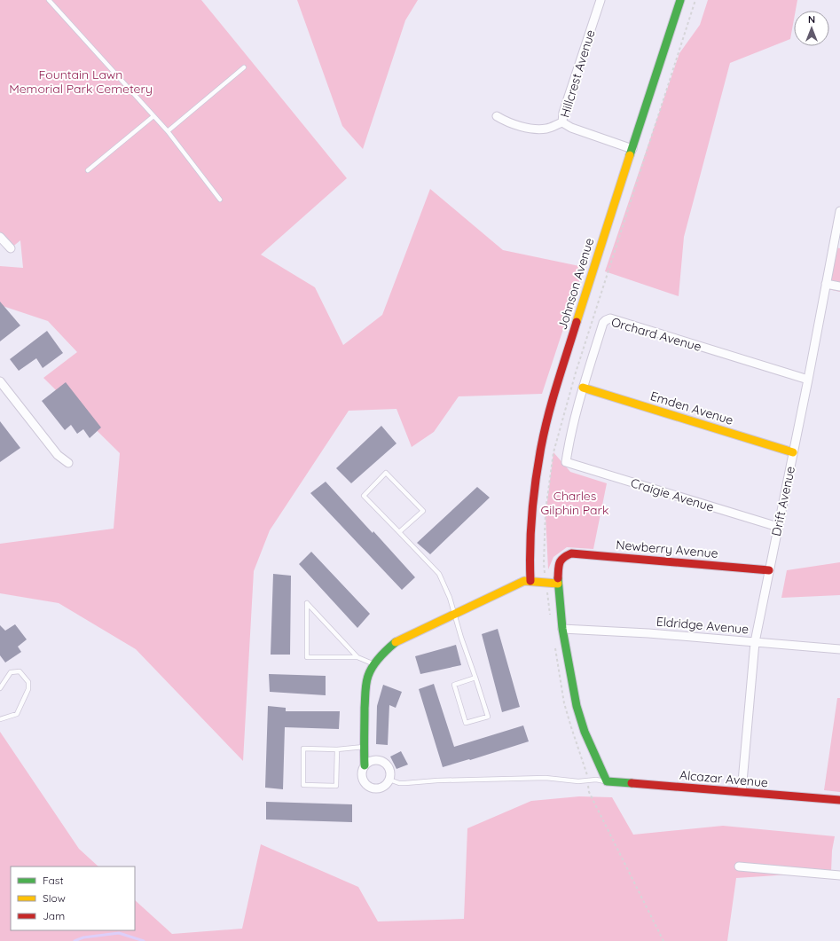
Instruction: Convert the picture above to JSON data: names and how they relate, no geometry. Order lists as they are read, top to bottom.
{
  "streets": {
    "street": [
      "Hillcrest Avenue",
      "Johnson Avenue",
      "Orchard Avenue",
      "Emden Avenue",
      "Craigie Avenue",
      "Drift Avenue",
      "Newberry Avenue",
      "Eldridge Avenue",
      "Alcazar Avenue"
    ]
  },
  "crossings": [
    ["Orchard Avenue", "Emden Avenue"],
    ["Orchard Avenue", "Craigie Avenue"],
    ["Orchard Avenue", "Drift Avenue"],
    ["Emden Avenue", "Drift Avenue"],
    ["Craigie Avenue", "Drift Avenue"],
    ["Drift Avenue", "Newberry Avenue"],
    ["Drift Avenue", "Eldridge Avenue"],
    ["Drift Avenue", "Alcazar Avenue"]
  ],
  "parks": ["Fountain Lawn Memorial Park Cemetery", "Charles Gilphin Park"],
  "legend": ["Fast", "Slow", "Jam"],
  "north": "top"
}
